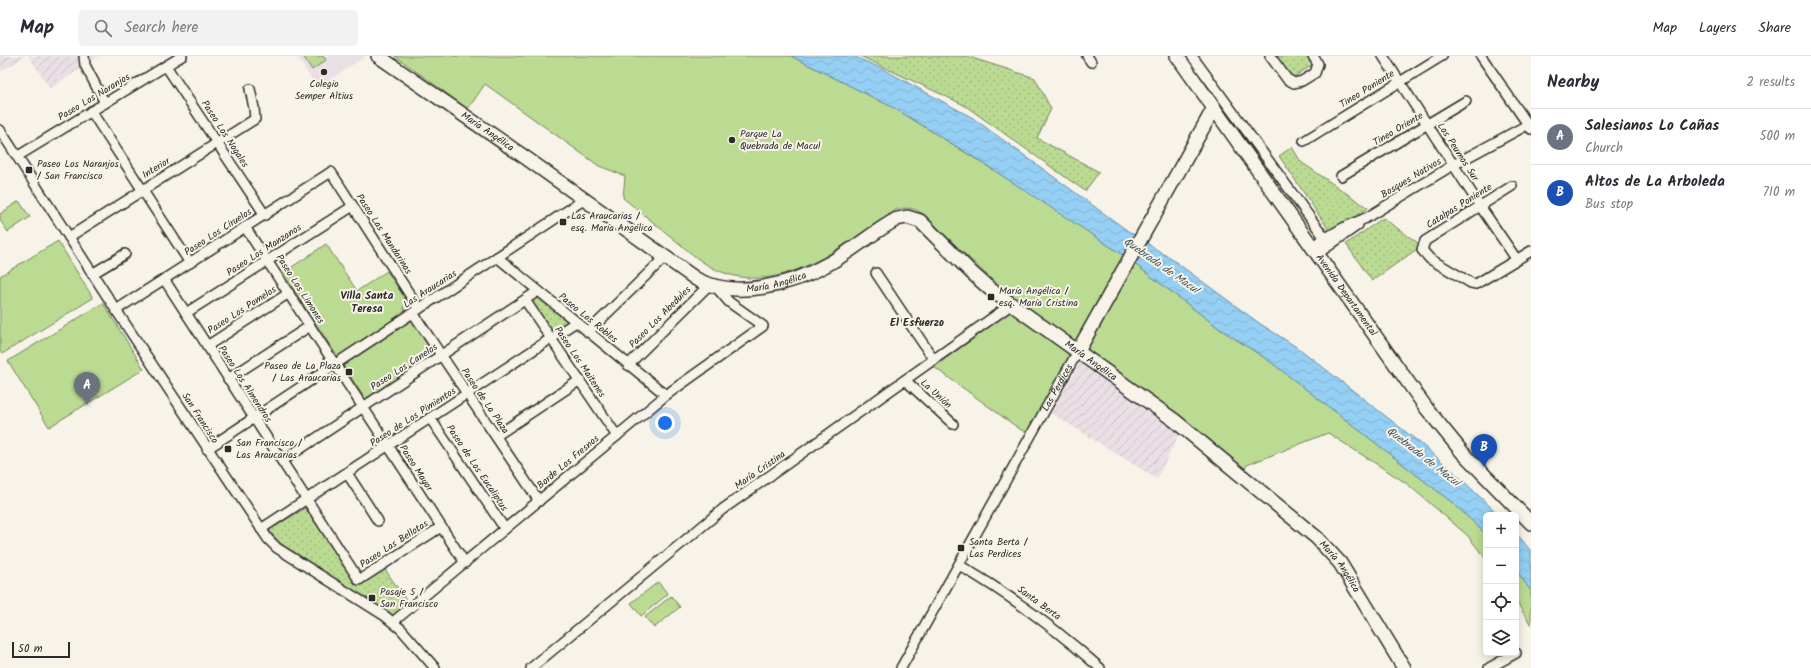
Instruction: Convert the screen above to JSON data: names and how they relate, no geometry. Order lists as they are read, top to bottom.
{
  "streets": {
    "street": [
      "Tineo Poniente",
      "Paseo Los Naranjos",
      "Tineo Oriente",
      "María Angélica",
      "Paseo Los Nogales",
      "Los Peumos Sur",
      "Interior",
      "Bosques Nativos",
      "Catalpas Poniente",
      "Paseo Los Ciruelos",
      "Paseo Las Mandarinas",
      "Paseo Los Manzanos",
      "Paseo Los Limones",
      "Las Araucarias",
      "Avenida Departamental",
      "Paseo Los Pomelos",
      "Paseo Los Abedules",
      "Paseo Los Robles",
      "Paseo Los Maitenes",
      "Paseo Los Canelos",
      "Paseo Los Almendros",
      "Las Perdices",
      "La Unión",
      "Paseo de La Plaza",
      "Paseo de Los Pimientos",
      "San Francisco",
      "Borde Los Fresnos",
      "Paseo Mayor",
      "Paseo de Los Eucaliptus",
      "María Cristina",
      "Paseo Las Bellotas",
      "Santa Berta"
    ]
  },
  "crossings": [
    ["Tineo Poniente", "Los Peumos Sur"],
    ["Paseo Los Naranjos", "Paseo Los Nogales"],
    ["Paseo Los Naranjos", "San Francisco"],
    ["Tineo Oriente", "Los Peumos Sur"],
    ["María Angélica", "Las Araucarias"],
    ["María Angélica", "Paseo Los Abedules"],
    ["María Angélica", "Las Perdices"],
    ["María Angélica", "Borde Los Fresnos"],
    ["María Angélica", "María Cristina"],
    ["Paseo Los Nogales", "Interior"],
    ["Paseo Los Nogales", "Paseo Los Ciruelos"],
    ["Los Peumos Sur", "Bosques Nativos"],
    ["Los Peumos Sur", "Catalpas Poniente"],
    ["Interior", "San Francisco"],
    ["Bosques Nativos", "Avenida Departamental"],
    ["Paseo Los Ciruelos", "Paseo Las Mandarinas"],
    ["Paseo Los Ciruelos", "Paseo Los Limones"],
    ["Paseo Los Ciruelos", "Paseo Los Almendros"],
    ["Paseo Los Ciruelos", "San Francisco"],
    ["Paseo Las Mandarinas", "Paseo Los Manzanos"],
    ["Paseo Las Mandarinas", "Las Araucarias"],
    ["Paseo Las Mandarinas", "Paseo de La Plaza"],
    ["Paseo Los Manzanos", "Paseo Los Limones"],
    ["Paseo Los Manzanos", "Paseo Los Almendros"],
    ["Paseo Los Limones", "Las Araucarias"],
    ["Paseo Los Limones", "Paseo Los Pomelos"],
    ["Paseo Los Limones", "Paseo Mayor"],
    ["Las Araucarias", "Paseo Los Robles"],
    ["Las Araucarias", "Paseo Los Almendros"],
    ["Las Araucarias", "Paseo de La Plaza"],
    ["Las Araucarias", "San Francisco"],
    ["Las Araucarias", "Paseo Mayor"],
    ["Avenida Departamental", "Las Perdices"],
    ["Paseo Los Pomelos", "Paseo Los Almendros"],
    ["Paseo Los Abedules", "Paseo Los Robles"],
    ["Paseo Los Robles", "Paseo Los Canelos"],
    ["Paseo Los Robles", "Paseo de Los Pimientos"],
    ["Paseo Los Robles", "Borde Los Fresnos"],
    ["Paseo Los Maitenes", "Paseo Los Canelos"],
    ["Paseo Los Maitenes", "Paseo de Los Pimientos"],
    ["Paseo Los Maitenes", "Borde Los Fresnos"],
    ["Paseo Los Canelos", "Paseo Los Almendros"],
    ["Paseo Los Canelos", "Paseo de La Plaza"],
    ["Paseo Los Canelos", "Paseo Mayor"],
    ["Paseo Los Almendros", "Paseo de Los Pimientos"],
    ["Paseo Los Almendros", "Paseo Las Bellotas"],
    ["Las Perdices", "Santa Berta"],
    ["La Unión", "María Cristina"],
    ["Paseo de La Plaza", "Paseo de Los Pimientos"],
    ["Paseo de La Plaza", "Borde Los Fresnos"],
    ["Paseo de Los Pimientos", "San Francisco"],
    ["Paseo de Los Pimientos", "Paseo Mayor"],
    ["Paseo de Los Pimientos", "Paseo de Los Eucaliptus"],
    ["San Francisco", "Borde Los Fresnos"],
    ["Borde Los Fresnos", "Paseo Mayor"],
    ["Borde Los Fresnos", "Paseo de Los Eucaliptus"],
    ["Paseo Mayor", "Paseo Las Bellotas"]
  ],
  "districts": ["Villa Santa Teresa", "El Esfuerzo"],
  "water": ["Quebrada de Macul"],
  "places": {
    "other": ["Colegio Semper Altius", "Parque La Quebrada de Macul"],
    "transit": [
      "Paseo Los Naranjos / San Francisco",
      "Las Araucarias / esq. María Angélica",
      "María Angélica / esq. María Cristina",
      "Paseo de La Plaza / Las Araucarias",
      "San Francisco / Las Araucarias",
      "Santa Berta / Las Perdices",
      "Pasaje 5 / San Francisco"
    ]
  },
  "scale_bar": "50 m",
  "page": {
    "header": "Map",
    "search": "Search here",
    "nav": ["Map", "Layers", "Share"],
    "heading": ["Nearby", "2 results"],
    "list": [
      {
        "mark": "A",
        "name": "Salesianos Lo Cañas",
        "note": "Church",
        "value": "500 m"
      },
      {
        "mark": "B",
        "name": "Altos de La Arboleda",
        "note": "Bus stop",
        "value": "710 m"
      }
    ],
    "pins": ["A", "B"],
    "map_buttons": ["+", "−"],
    "scale": "50 m"
  }
}
